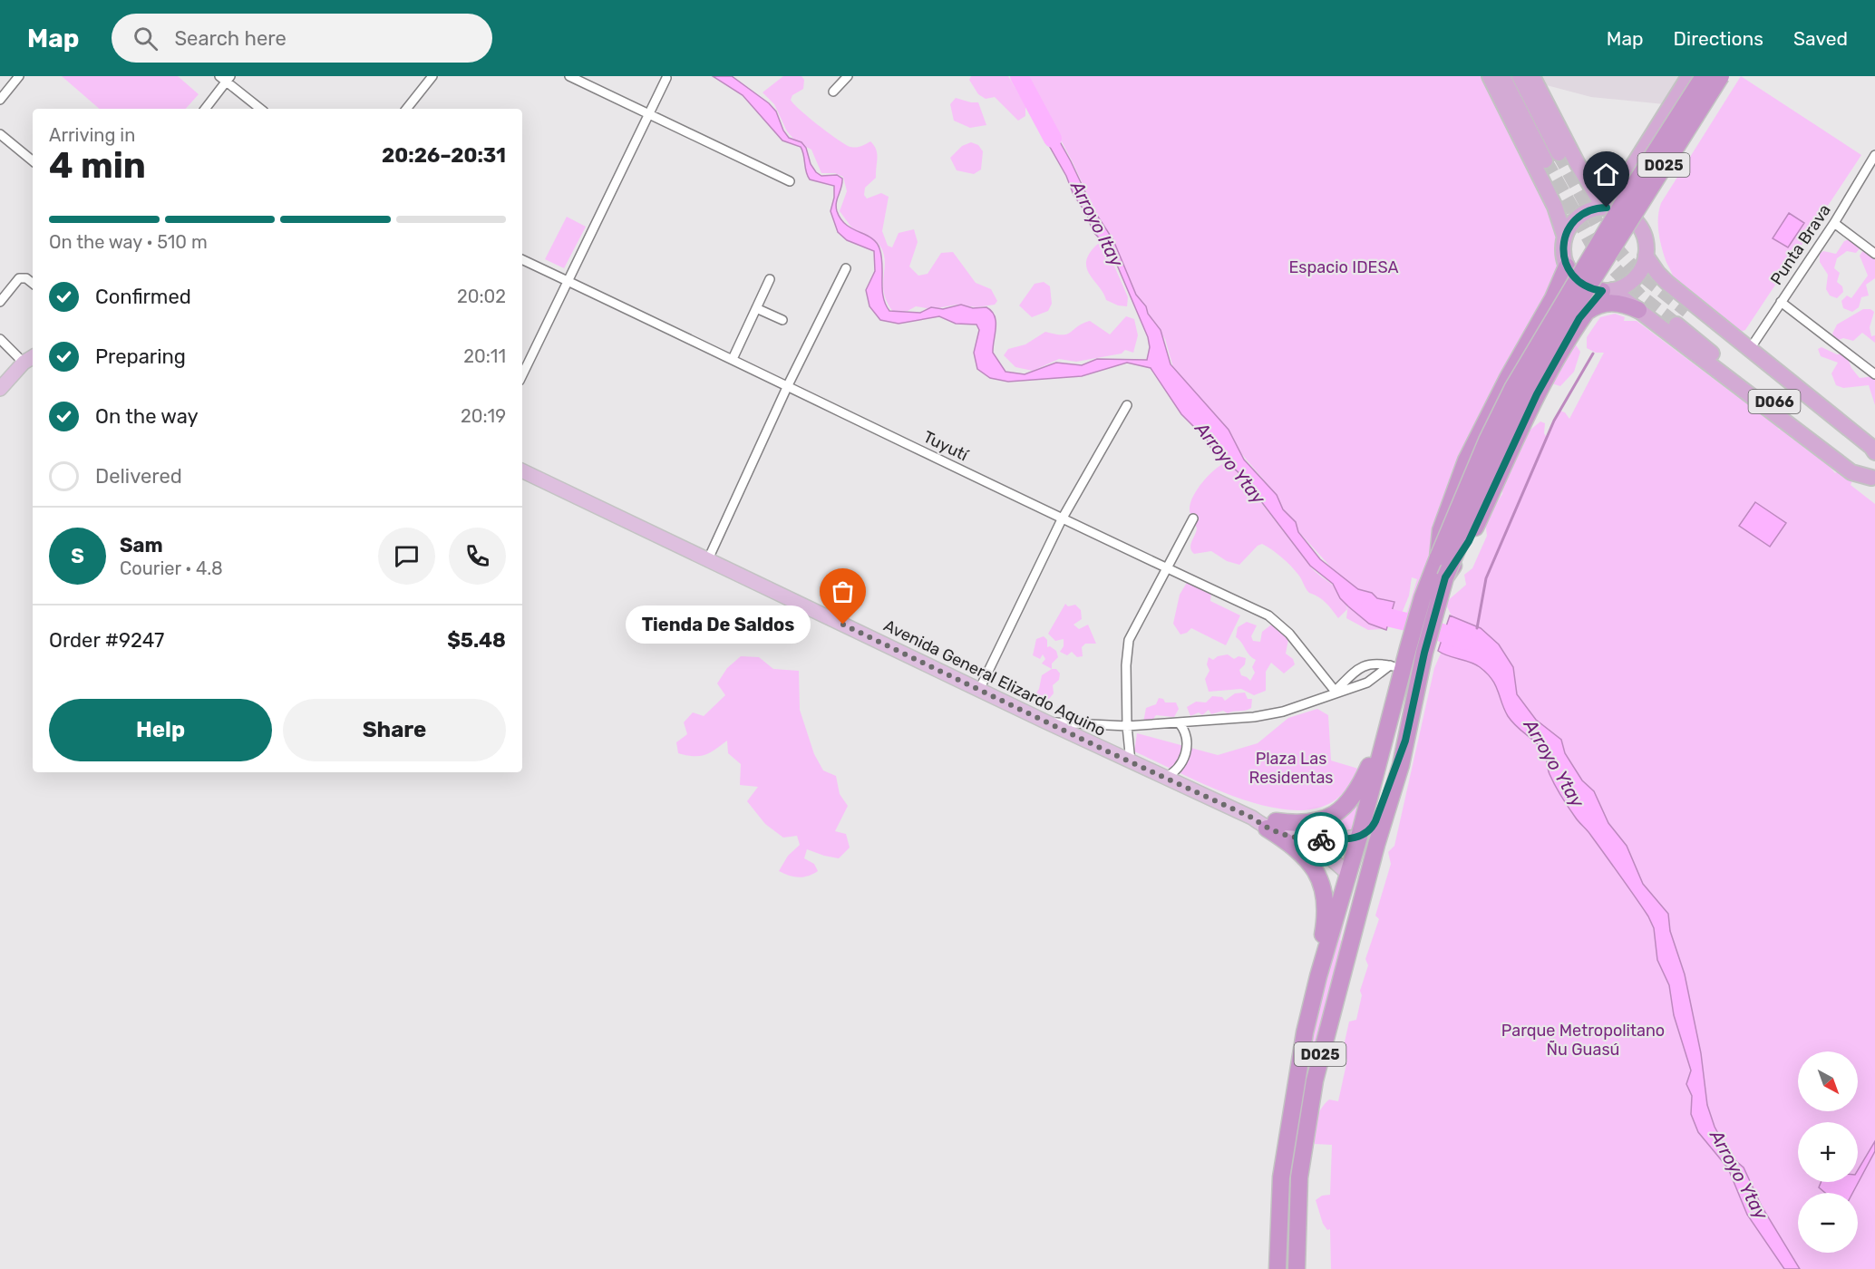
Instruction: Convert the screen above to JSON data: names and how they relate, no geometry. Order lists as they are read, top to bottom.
{
  "streets": {
    "highway": ["D025", "D066"],
    "main road": ["Avenida General Elizardo Aquino"],
    "street": ["Punta Brava", "Tuyutí"]
  },
  "water": ["Arroyo Itay", "Arroyo Ytay"],
  "parks": ["Espacio IDESA", "Plaza Las Residentas", "Parque Metropolitano Ñu Guasú"],
  "places": ["Tienda De Saldos"],
  "north": "bottom right",
  "page": {
    "header": "Map",
    "search": "Search here",
    "nav": ["Map", "Directions", "Saved"],
    "heading": ["4 min", "Arriving in", "20:26–20:31"],
    "panel": [
      "Sam",
      "Courier · 4.8",
      "Order #9247",
      "$5.48"
    ],
    "bar": "On the way · 510 m",
    "list": [
      ["Confirmed", "20:02"],
      ["Preparing", "20:11"],
      ["On the way", "20:19"],
      "Delivered"
    ],
    "round": "S",
    "bubble": "Tienda De Saldos",
    "buttons": ["Help", "Share"],
    "map_buttons": ["+", "−"]
  }
}
